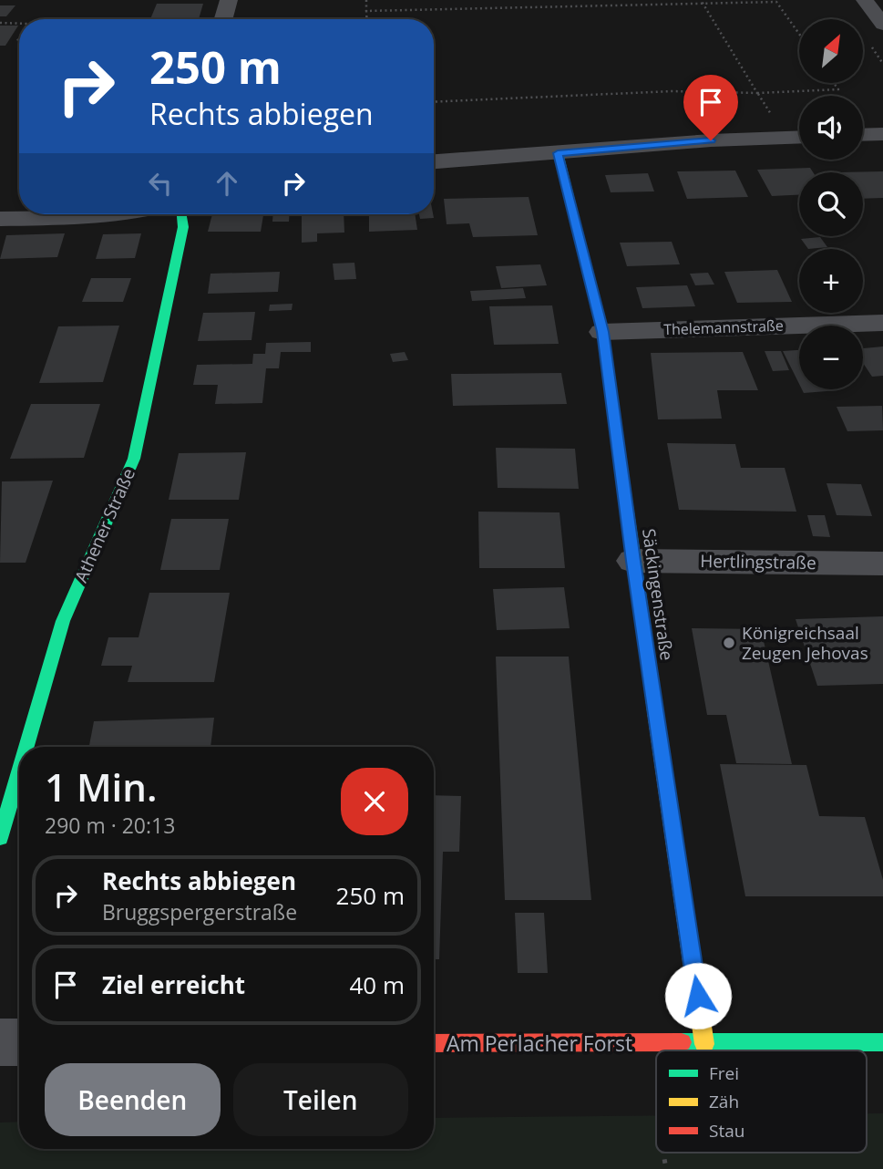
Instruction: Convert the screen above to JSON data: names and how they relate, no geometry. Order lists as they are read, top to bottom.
{
  "streets": {
    "street": [
      "Thelemannstraße",
      "Athener Straße",
      "Hertlingstraße",
      "Säckingenstraße",
      "Am Perlacher Forst"
    ]
  },
  "crossings": [
    ["Thelemannstraße", "Säckingenstraße"],
    ["Hertlingstraße", "Säckingenstraße"],
    ["Säckingenstraße", "Am Perlacher Forst"]
  ],
  "places": ["Königreichsaal Zeugen Jehovas"],
  "legend": ["Frei", "Zäh", "Stau"],
  "north": "top right",
  "page": {
    "map_buttons": ["+", "−"],
    "turn": ["250 m", "Rechts abbiegen"],
    "heading": ["1 Min.", "290 m · 20:13"],
    "list": [
      {
        "name": "Rechts abbiegen",
        "note": "Bruggspergerstraße",
        "value": "250 m"
      },
      {
        "name": "Ziel erreicht",
        "value": "40 m"
      }
    ],
    "buttons": ["Beenden", "Teilen"]
  }
}
